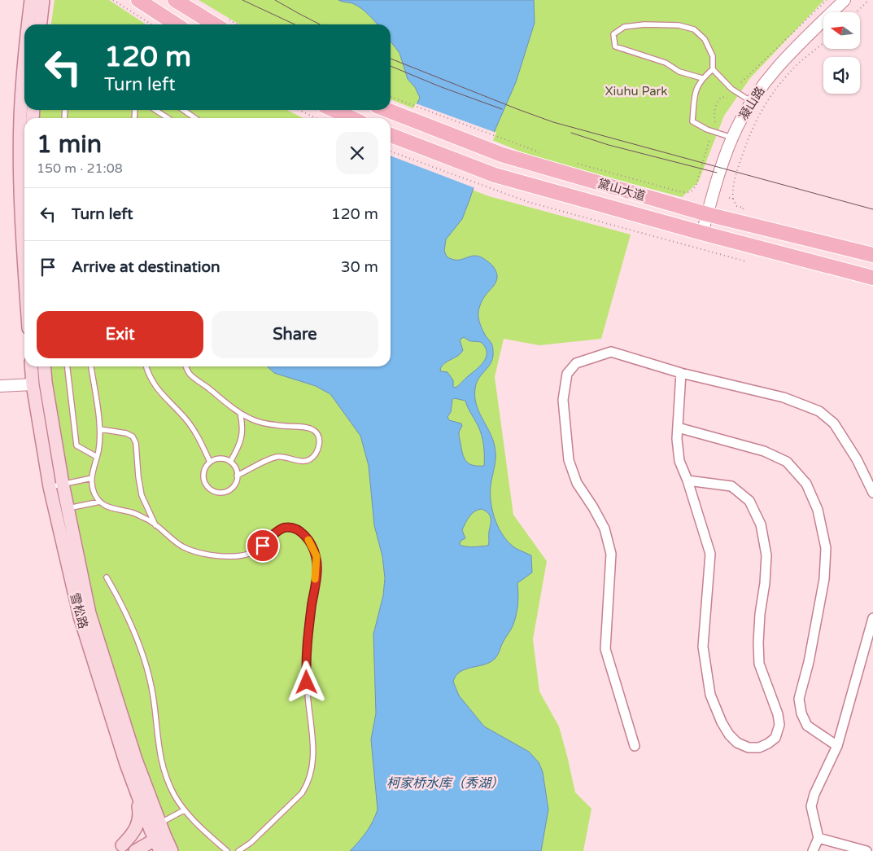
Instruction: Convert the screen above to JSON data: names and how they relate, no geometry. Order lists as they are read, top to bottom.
{
  "streets": {
    "main road": ["黛山大道", "雪松路"],
    "street": ["凝山路"]
  },
  "crossings": [
    ["凝山路", "黛山大道"]
  ],
  "water": ["柯家桥水库（秀湖）"],
  "parks": ["Xiuhu Park"],
  "north": "left",
  "page": {
    "turn": ["120 m", "Turn left"],
    "heading": ["1 min", "150 m · 21:08"],
    "list": [
      {
        "name": "Turn left",
        "value": "120 m"
      },
      {
        "name": "Arrive at destination",
        "value": "30 m"
      }
    ],
    "buttons": ["Exit", "Share"]
  }
}
